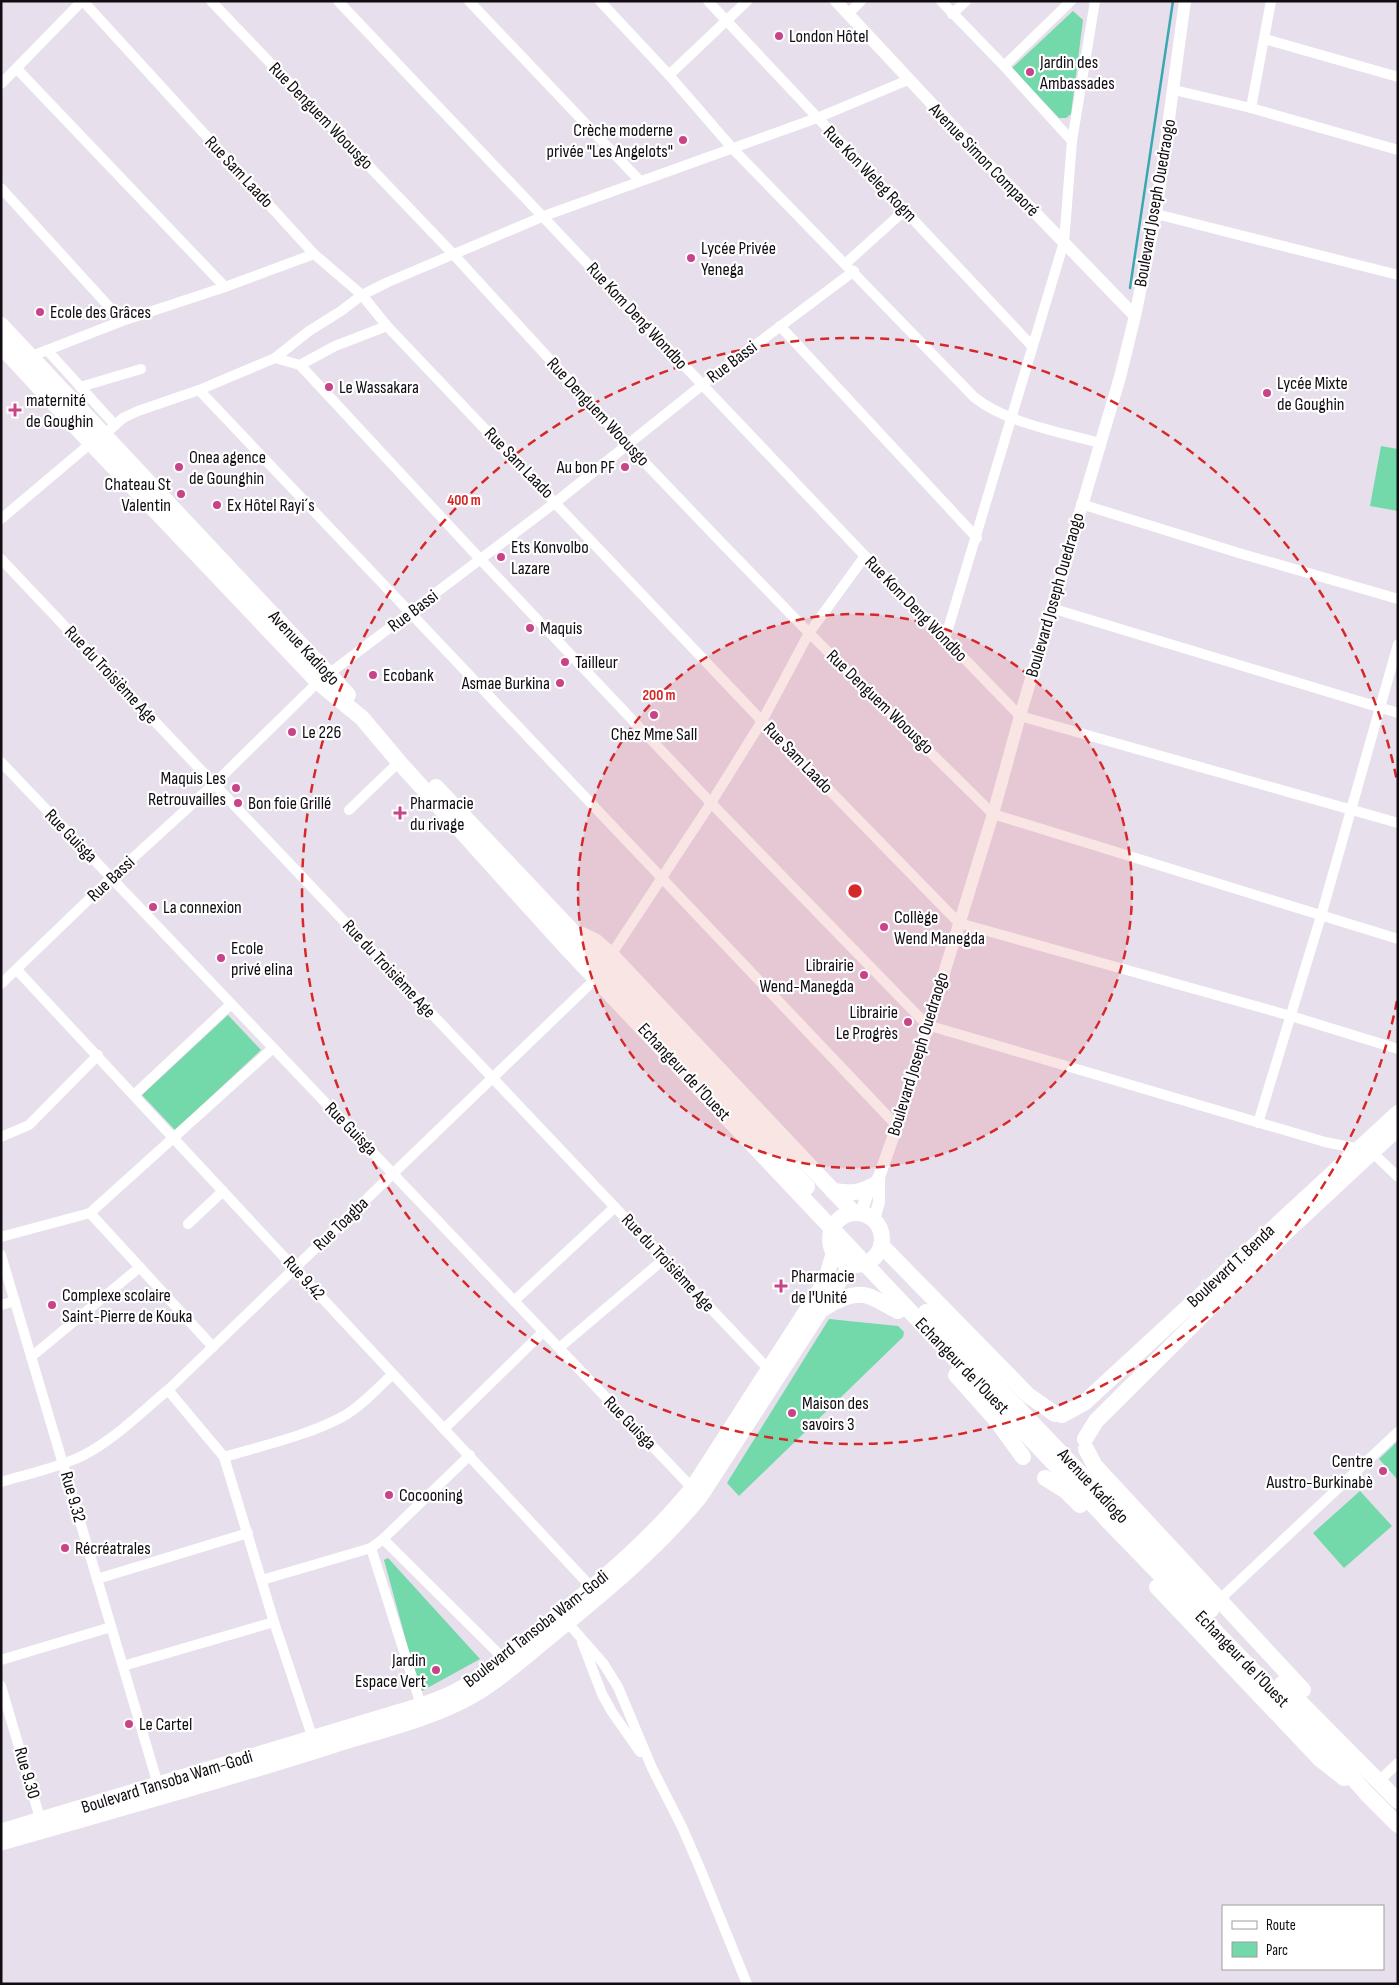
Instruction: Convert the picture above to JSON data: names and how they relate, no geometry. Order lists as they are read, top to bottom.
{
  "streets": {
    "highway": ["Avenue Kadiogo", "Echangeur de l'Ouest", "Boulevard T. Benda"],
    "main road": ["Boulevard Tansoba Wam-Godi"],
    "street": [
      "Rue Denguem Woousgo",
      "Avenue Simon Compaoré",
      "Rue Sam Laado",
      "Rue Kon Weleg Rogm",
      "Boulevard Joseph Ouedraogo",
      "Rue Kom Deng Wondbo",
      "Rue Bassi",
      "Rue du Troisième Age",
      "Rue Guisga",
      "Rue Toagba",
      "Rue 9.42",
      "Rue 9.32",
      "Rue 9.30"
    ]
  },
  "crossings": [
    ["Rue Denguem Woousgo", "Boulevard Joseph Ouedraogo"],
    ["Rue Denguem Woousgo", "Rue Bassi"],
    ["Rue Denguem Woousgo", "Rue Toagba"],
    ["Avenue Simon Compaoré", "Boulevard Joseph Ouedraogo"],
    ["Rue Sam Laado", "Boulevard Joseph Ouedraogo"],
    ["Rue Sam Laado", "Rue Bassi"],
    ["Rue Sam Laado", "Rue Toagba"],
    ["Boulevard Joseph Ouedraogo", "Rue Kom Deng Wondbo"],
    ["Boulevard Joseph Ouedraogo", "Boulevard Tansoba Wam-Godi"],
    ["Rue Kom Deng Wondbo", "Rue Bassi"],
    ["Rue Kom Deng Wondbo", "Rue Toagba"],
    ["Rue Bassi", "Avenue Kadiogo"],
    ["Rue Bassi", "Rue du Troisième Age"],
    ["Rue Bassi", "Rue Guisga"],
    ["Rue Bassi", "Rue 9.42"],
    ["Avenue Kadiogo", "Echangeur de l'Ouest"],
    ["Avenue Kadiogo", "Rue Toagba"],
    ["Rue du Troisième Age", "Rue Toagba"],
    ["Rue du Troisième Age", "Boulevard Tansoba Wam-Godi"],
    ["Rue Guisga", "Rue Toagba"],
    ["Rue Guisga", "Boulevard Tansoba Wam-Godi"],
    ["Echangeur de l'Ouest", "Rue Toagba"],
    ["Rue Toagba", "Rue 9.42"],
    ["Rue Toagba", "Rue 9.32"],
    ["Rue 9.42", "Boulevard Tansoba Wam-Godi"],
    ["Rue 9.32", "Boulevard Tansoba Wam-Godi"],
    ["Boulevard Tansoba Wam-Godi", "Rue 9.30"]
  ],
  "places": {
    "other": [
      "London Hôtel",
      "Jardin des Ambassades",
      "Crèche moderne privée \"Les Angelots\"",
      "Lycée Privée Yenega",
      "Ecole des Grâces",
      "Le Wassakara",
      "Lycée Mixte de Goughin",
      "Onea agence de Gounghin",
      "Au bon PF",
      "Chateau St Valentin",
      "Ex Hôtel Rayi´s",
      "Ets Konvolbo Lazare",
      "Maquis",
      "Tailleur",
      "Ecobank",
      "Asmae Burkina",
      "Chez Mme Sall",
      "Le 226",
      "Maquis Les Retrouvailles",
      "Bon foie Grillé",
      "La connexion",
      "Collège Wend Manegda",
      "Ecole privé elina",
      "Librairie Wend-Manegda",
      "Librairie Le Progrès",
      "Complexe scolaire Saint-Pierre de Kouka",
      "Maison des savoirs 3",
      "Centre Austro-Burkinabè",
      "Cocooning",
      "Récréatrales",
      "Jardin Espace Vert",
      "Le Cartel"
    ],
    "health": ["maternité de Goughin", "Pharmacie du rivage", "Pharmacie de l'Unité"]
  },
  "legend": ["Route", "Parc"],
  "rings": ["400 m", "200 m"]
}
